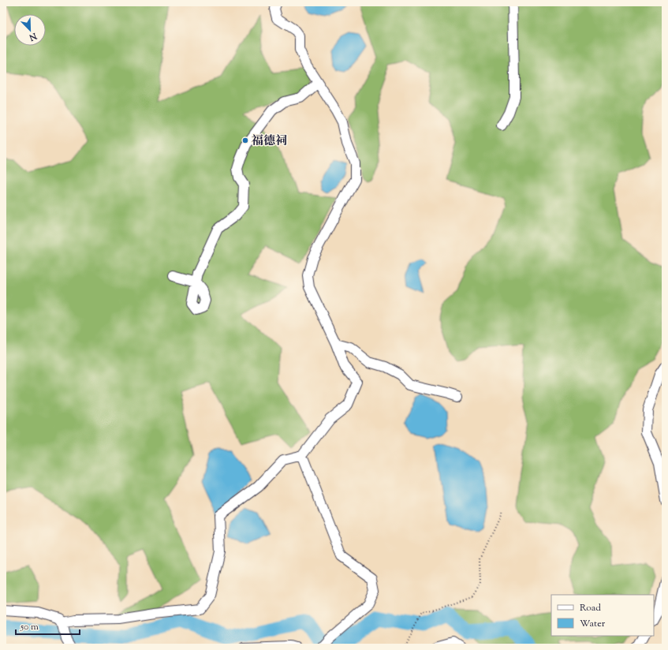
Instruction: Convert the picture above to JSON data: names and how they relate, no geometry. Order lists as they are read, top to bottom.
{
  "places": ["福德祠"],
  "legend": ["Road", "Water"],
  "scale_bar": "50 m",
  "north": "bottom right"
}
